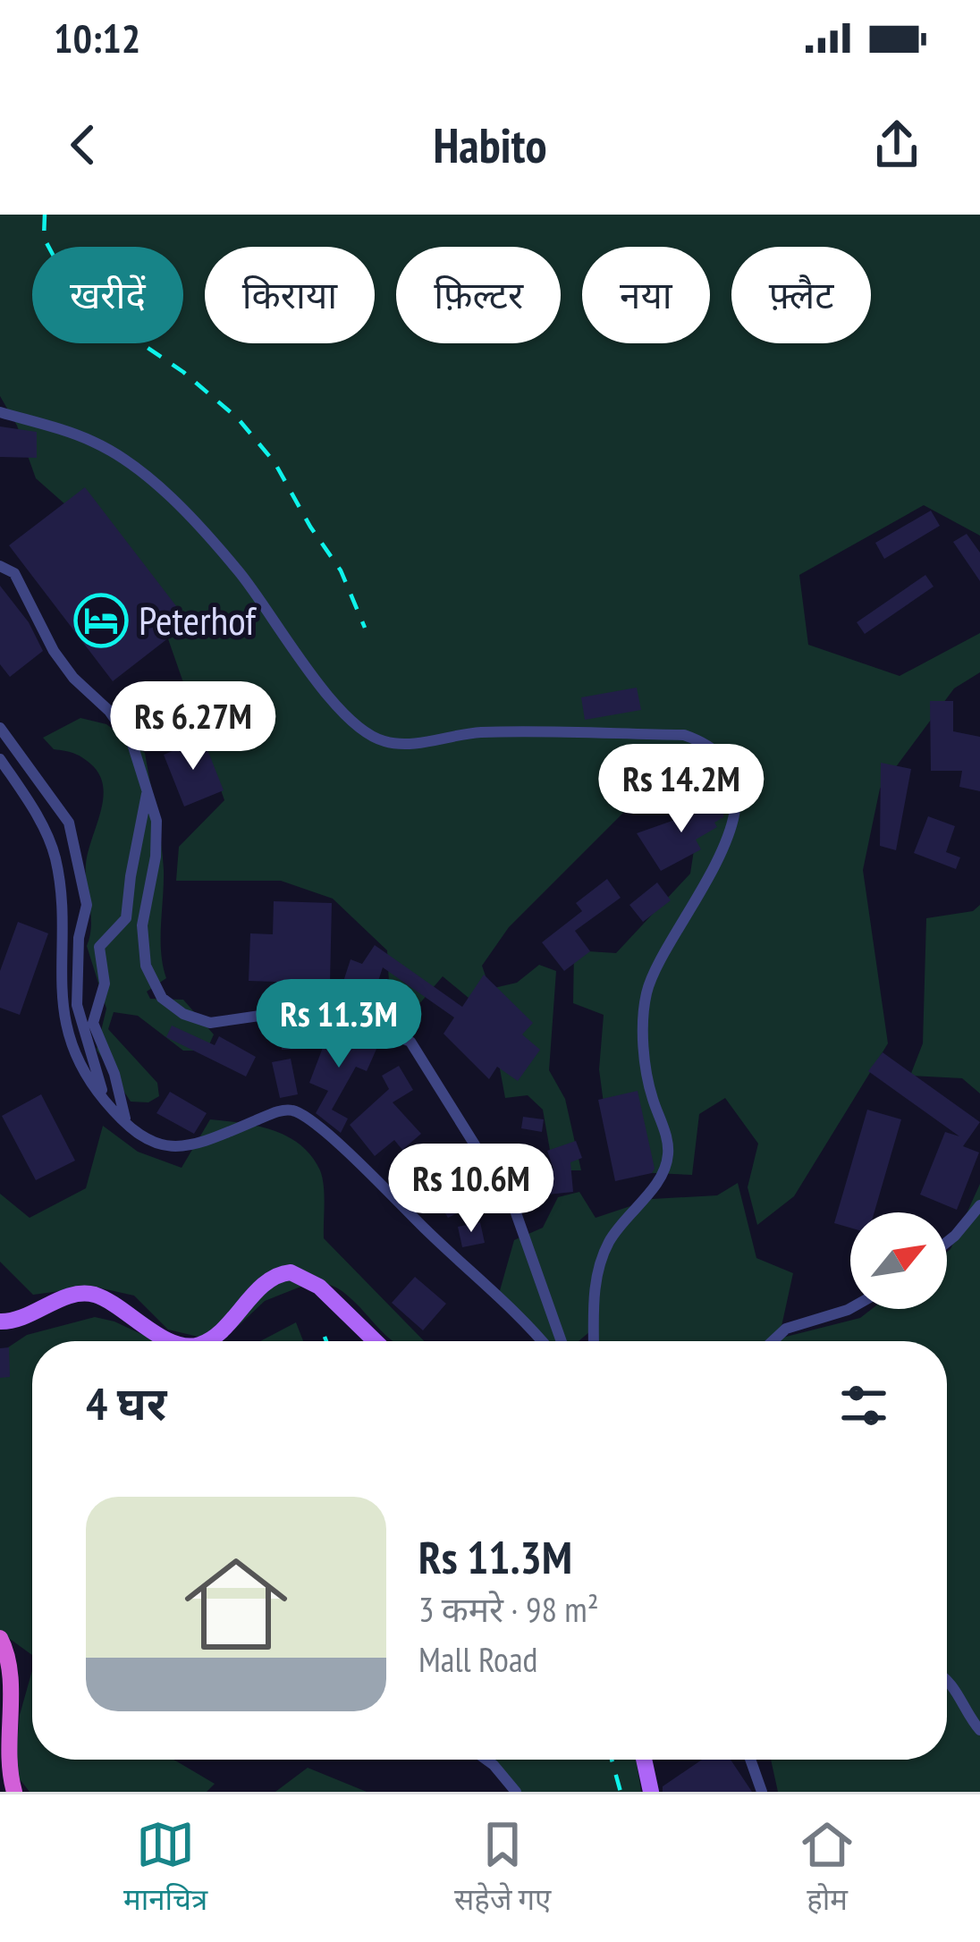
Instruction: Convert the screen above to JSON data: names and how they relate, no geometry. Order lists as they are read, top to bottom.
{
  "places": {
    "hotel": ["Peterhof"]
  },
  "north": "top right",
  "page": {
    "status": "10:12",
    "header": "Habito",
    "chip": [
      "खरीदें",
      "किराया",
      "फ़िल्टर",
      "नया",
      "फ़्लैट"
    ],
    "price": [
      "Rs 6.27M",
      "Rs 14.2M",
      "Rs 11.3M",
      "Rs 10.6M"
    ],
    "heading": "4 घर",
    "list": [
      {
        "name": "Rs 11.3M",
        "note": "3 कमरे · 98 m² · Mall Road"
      }
    ],
    "tabs": ["मानचित्र", "सहेजे गए", "होम"]
  }
}
